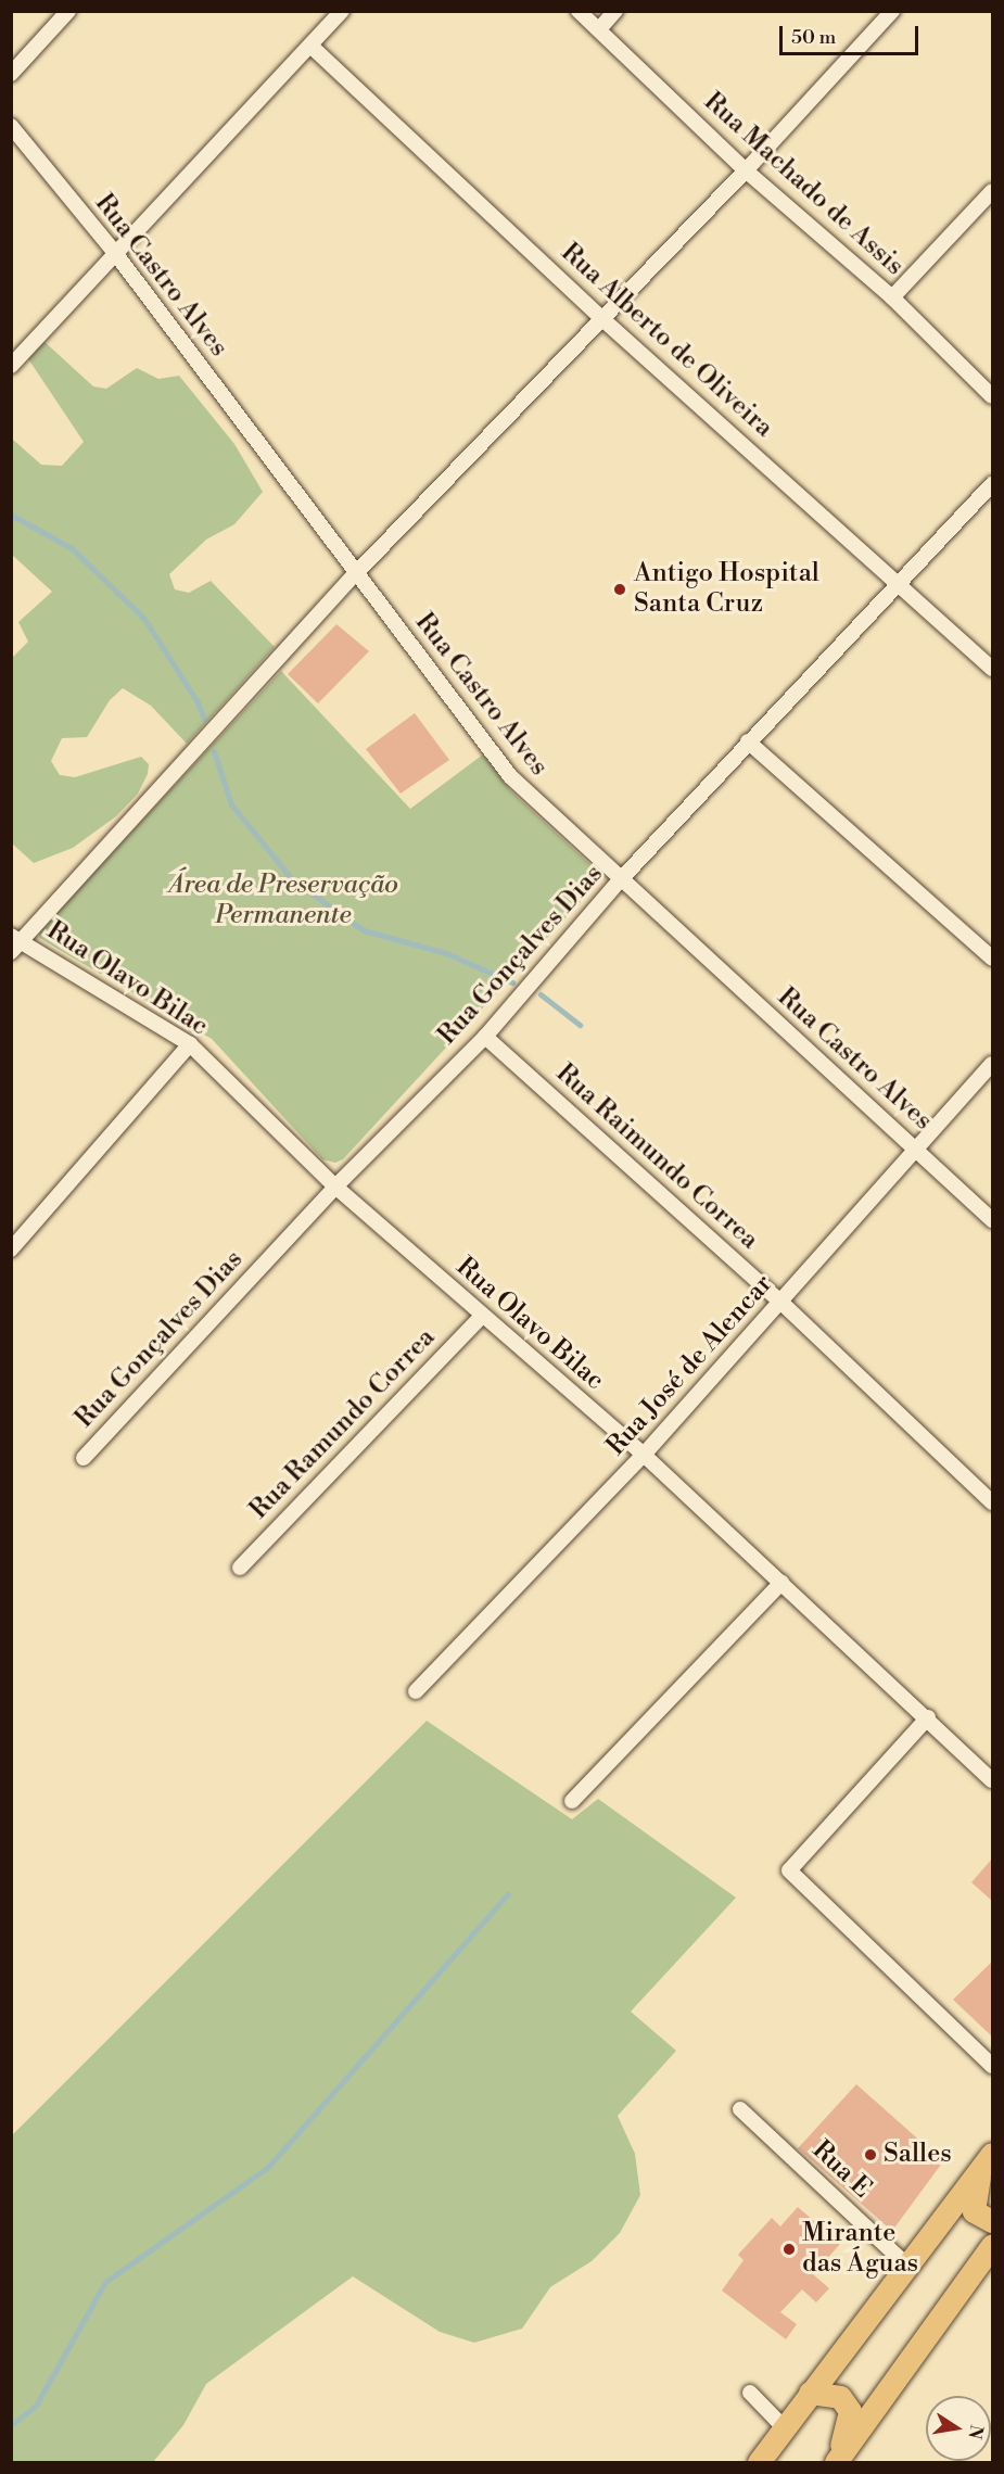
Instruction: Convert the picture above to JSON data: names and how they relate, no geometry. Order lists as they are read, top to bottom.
{
  "streets": {
    "street": [
      "Rua Machado de Assis",
      "Rua Castro Alves",
      "Rua Alberto de Oliveira",
      "Rua Gonçalves Dias",
      "Rua Olavo Bilac",
      "Rua Raimundo Correa",
      "Rua José de Alencar",
      "Rua Ramundo Correa",
      "Rua E"
    ]
  },
  "crossings": [
    ["Rua Castro Alves", "Rua Gonçalves Dias"],
    ["Rua Castro Alves", "Rua José de Alencar"],
    ["Rua Alberto de Oliveira", "Rua Gonçalves Dias"],
    ["Rua Gonçalves Dias", "Rua Olavo Bilac"],
    ["Rua Gonçalves Dias", "Rua Raimundo Correa"],
    ["Rua Olavo Bilac", "Rua José de Alencar"],
    ["Rua Olavo Bilac", "Rua Ramundo Correa"],
    ["Rua Raimundo Correa", "Rua José de Alencar"]
  ],
  "parks": ["Área de Preservação Permanente"],
  "places": ["Antigo Hospital Santa Cruz", "Salles", "Mirante das Águas"],
  "scale_bar": "50 m",
  "north": "right"
}
